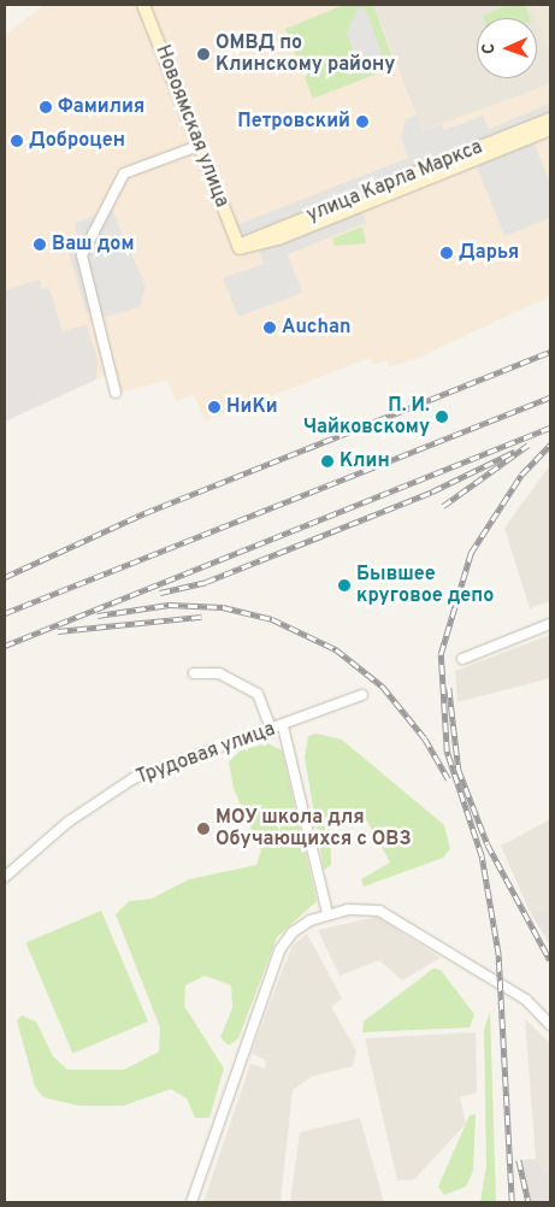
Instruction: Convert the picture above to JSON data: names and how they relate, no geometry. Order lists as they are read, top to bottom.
{
  "streets": {
    "street": ["Новоямская улица", "улица Карла Маркса", "Трудовая улица"]
  },
  "crossings": [
    ["Новоямская улица", "улица Карла Маркса"]
  ],
  "places": [
    "ОМВД по Клинскому району",
    "Фамилия",
    "Петровский",
    "Доброцен",
    "Ваш дом",
    "Дарья",
    "Auchan",
    "НиКи",
    "П. И. Чайковскому",
    "Клин",
    "Бывшее круговое депо",
    "МОУ школа для Обучающихся с ОВЗ"
  ],
  "north": "left"
}
